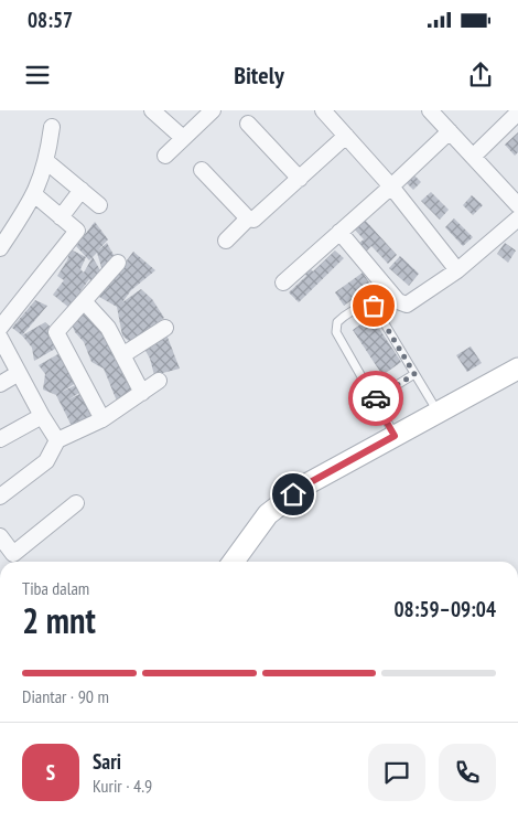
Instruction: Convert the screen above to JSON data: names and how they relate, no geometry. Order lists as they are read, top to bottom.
{
  "page": {
    "status": "08:57",
    "header": "Bitely",
    "heading": ["2 mnt", "Tiba dalam", "08:59–09:04"],
    "panel": ["Sari", "Kurir · 4.9"],
    "bar": "Diantar · 90 m",
    "round": "S"
  }
}
